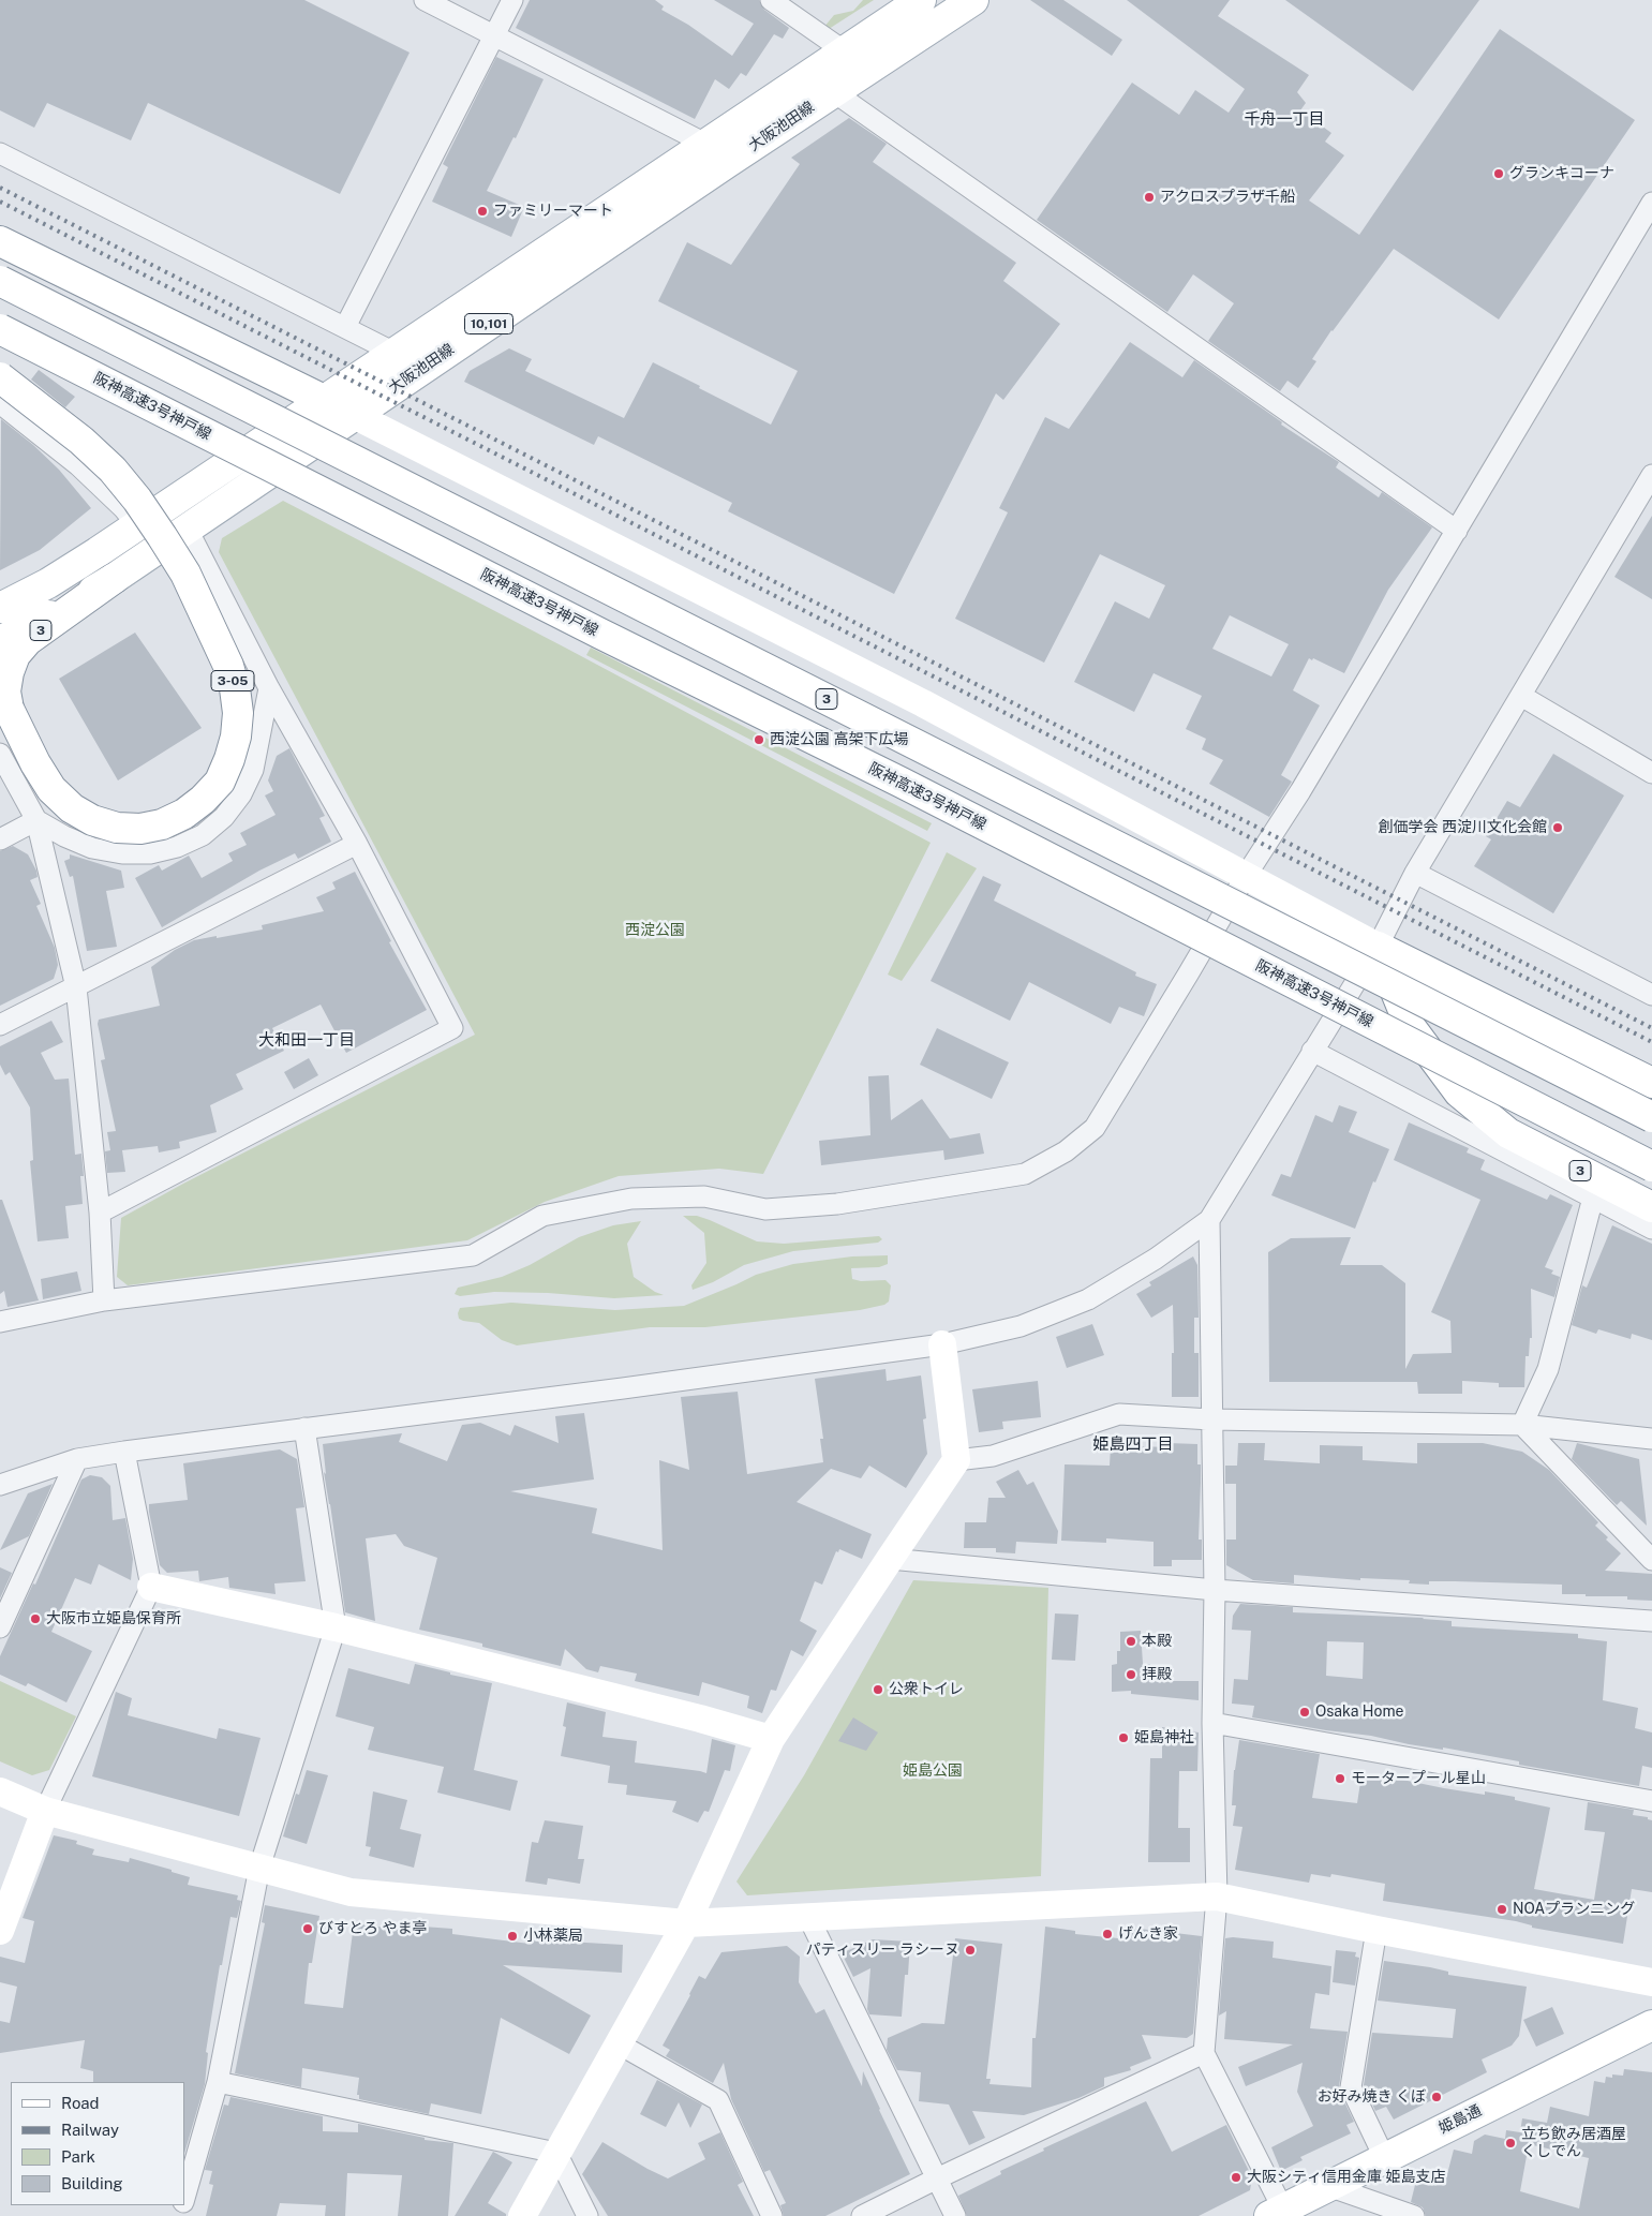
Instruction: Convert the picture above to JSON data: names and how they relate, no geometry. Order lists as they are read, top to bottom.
{
  "streets": {
    "main road": [
      "大阪池田線",
      "10,101",
      "阪神高速3号神戸線",
      "3",
      "3-05",
      "姫島通"
    ]
  },
  "crossings": [
    ["大阪池田線", "3"],
    ["3", "3-05"]
  ],
  "districts": ["千舟一丁目", "大和田一丁目", "姫島四丁目"],
  "parks": ["西淀公園", "姫島公園"],
  "places": [
    "グランキコーナ",
    "アクロスプラザ千船",
    "ファミリーマート",
    "西淀公園 高架下広場",
    "創価学会 西淀川文化会館",
    "大阪市立姫島保育所",
    "本殿",
    "拝殿",
    "公衆トイレ",
    "Osaka Home",
    "姫島神社",
    "モータープール星山",
    "NOAプランニング",
    "びすとろ やま亭",
    "げんき家",
    "小林薬局",
    "パティスリー ラシーヌ",
    "お好み焼き くぼ",
    "立ち飲み居酒屋 くしでん",
    "大阪シティ信用金庫 姫島支店"
  ],
  "legend": [
    "Road",
    "Railway",
    "Park",
    "Building"
  ]
}
